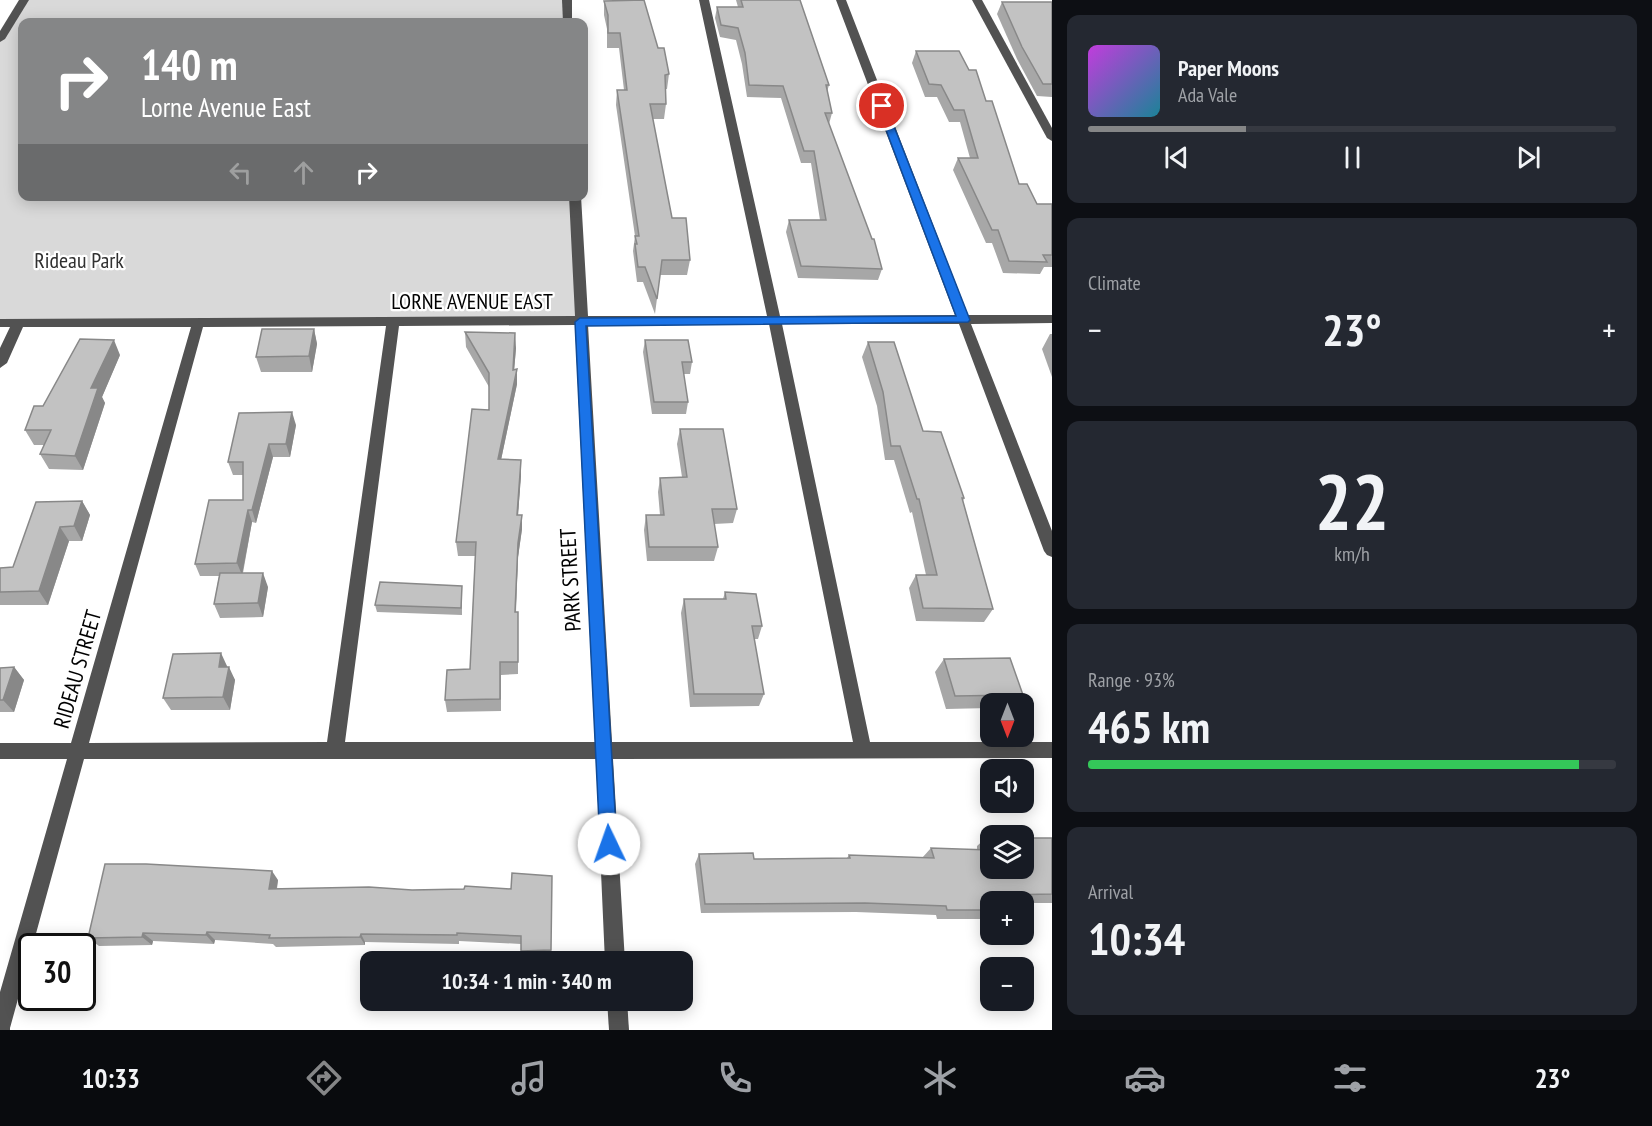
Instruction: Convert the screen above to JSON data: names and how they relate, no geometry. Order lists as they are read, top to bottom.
{
  "streets": {
    "street": ["LORNE AVENUE EAST", "PARK STREET", "RIDEAU STREET"]
  },
  "crossings": [
    ["LORNE AVENUE EAST", "PARK STREET"],
    ["LORNE AVENUE EAST", "RIDEAU STREET"]
  ],
  "parks": ["Rideau Park"],
  "north": "bottom",
  "page": {
    "turn": ["140 m", "Lorne Avenue East"],
    "song": ["Paper Moons", "Ada Vale"],
    "tile": [
      "Climate",
      ["22", "km/h"],
      ["Range · 93%", "465 km"],
      ["Arrival", "10:34"]
    ],
    "heat": ["−", "23°", "+"],
    "map_buttons": ["+", "−"],
    "limit": "30",
    "trip": "10:34 · 1 min · 340 m",
    "tabs": ["10:33", "23°"]
  }
}
